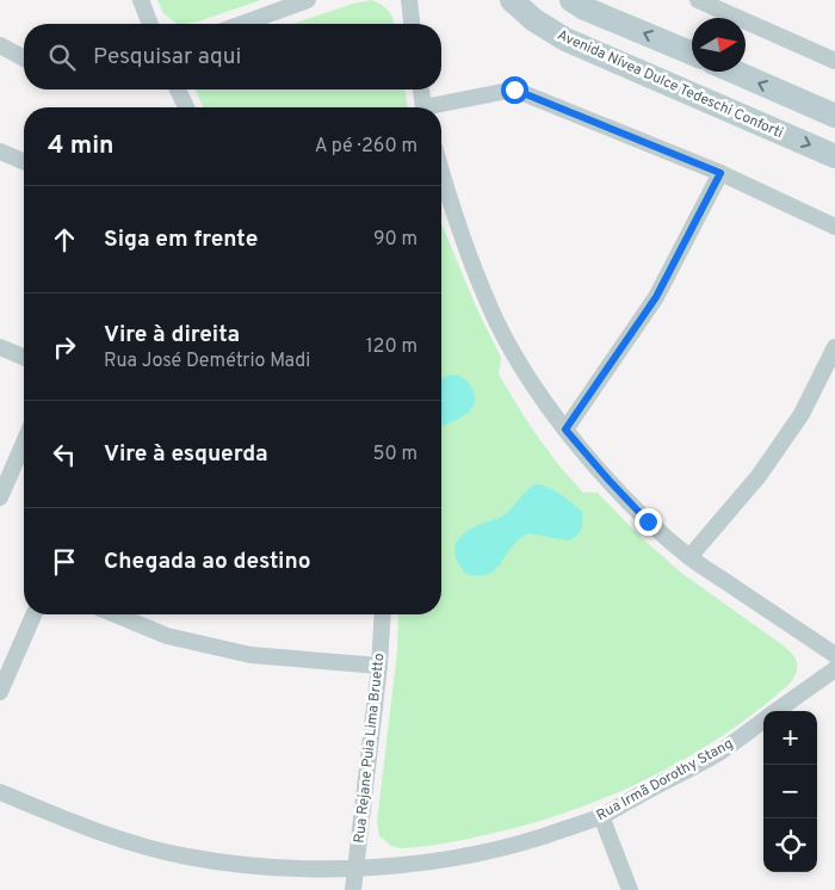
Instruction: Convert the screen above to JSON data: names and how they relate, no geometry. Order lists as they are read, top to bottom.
{
  "streets": {
    "main road": ["Avenida Nívea Dulce Tedeschi Conforti"],
    "street": ["Rua Rejane Puia Lima Bruetto", "Rua Irmã Dorothy Stang"]
  },
  "crossings": [
    ["Rua Rejane Puia Lima Bruetto", "Rua Irmã Dorothy Stang"]
  ],
  "north": "right",
  "page": {
    "search": "Pesquisar aqui",
    "heading": ["4 min", "A pé · 260 m"],
    "list": [
      ["Siga em frente", "90 m"],
      ["Vire à direita", "Rua José Demétrio Madi", "120 m"],
      ["Vire à esquerda", "50 m"],
      "Chegada ao destino"
    ],
    "map_buttons": ["+", "−"]
  }
}
